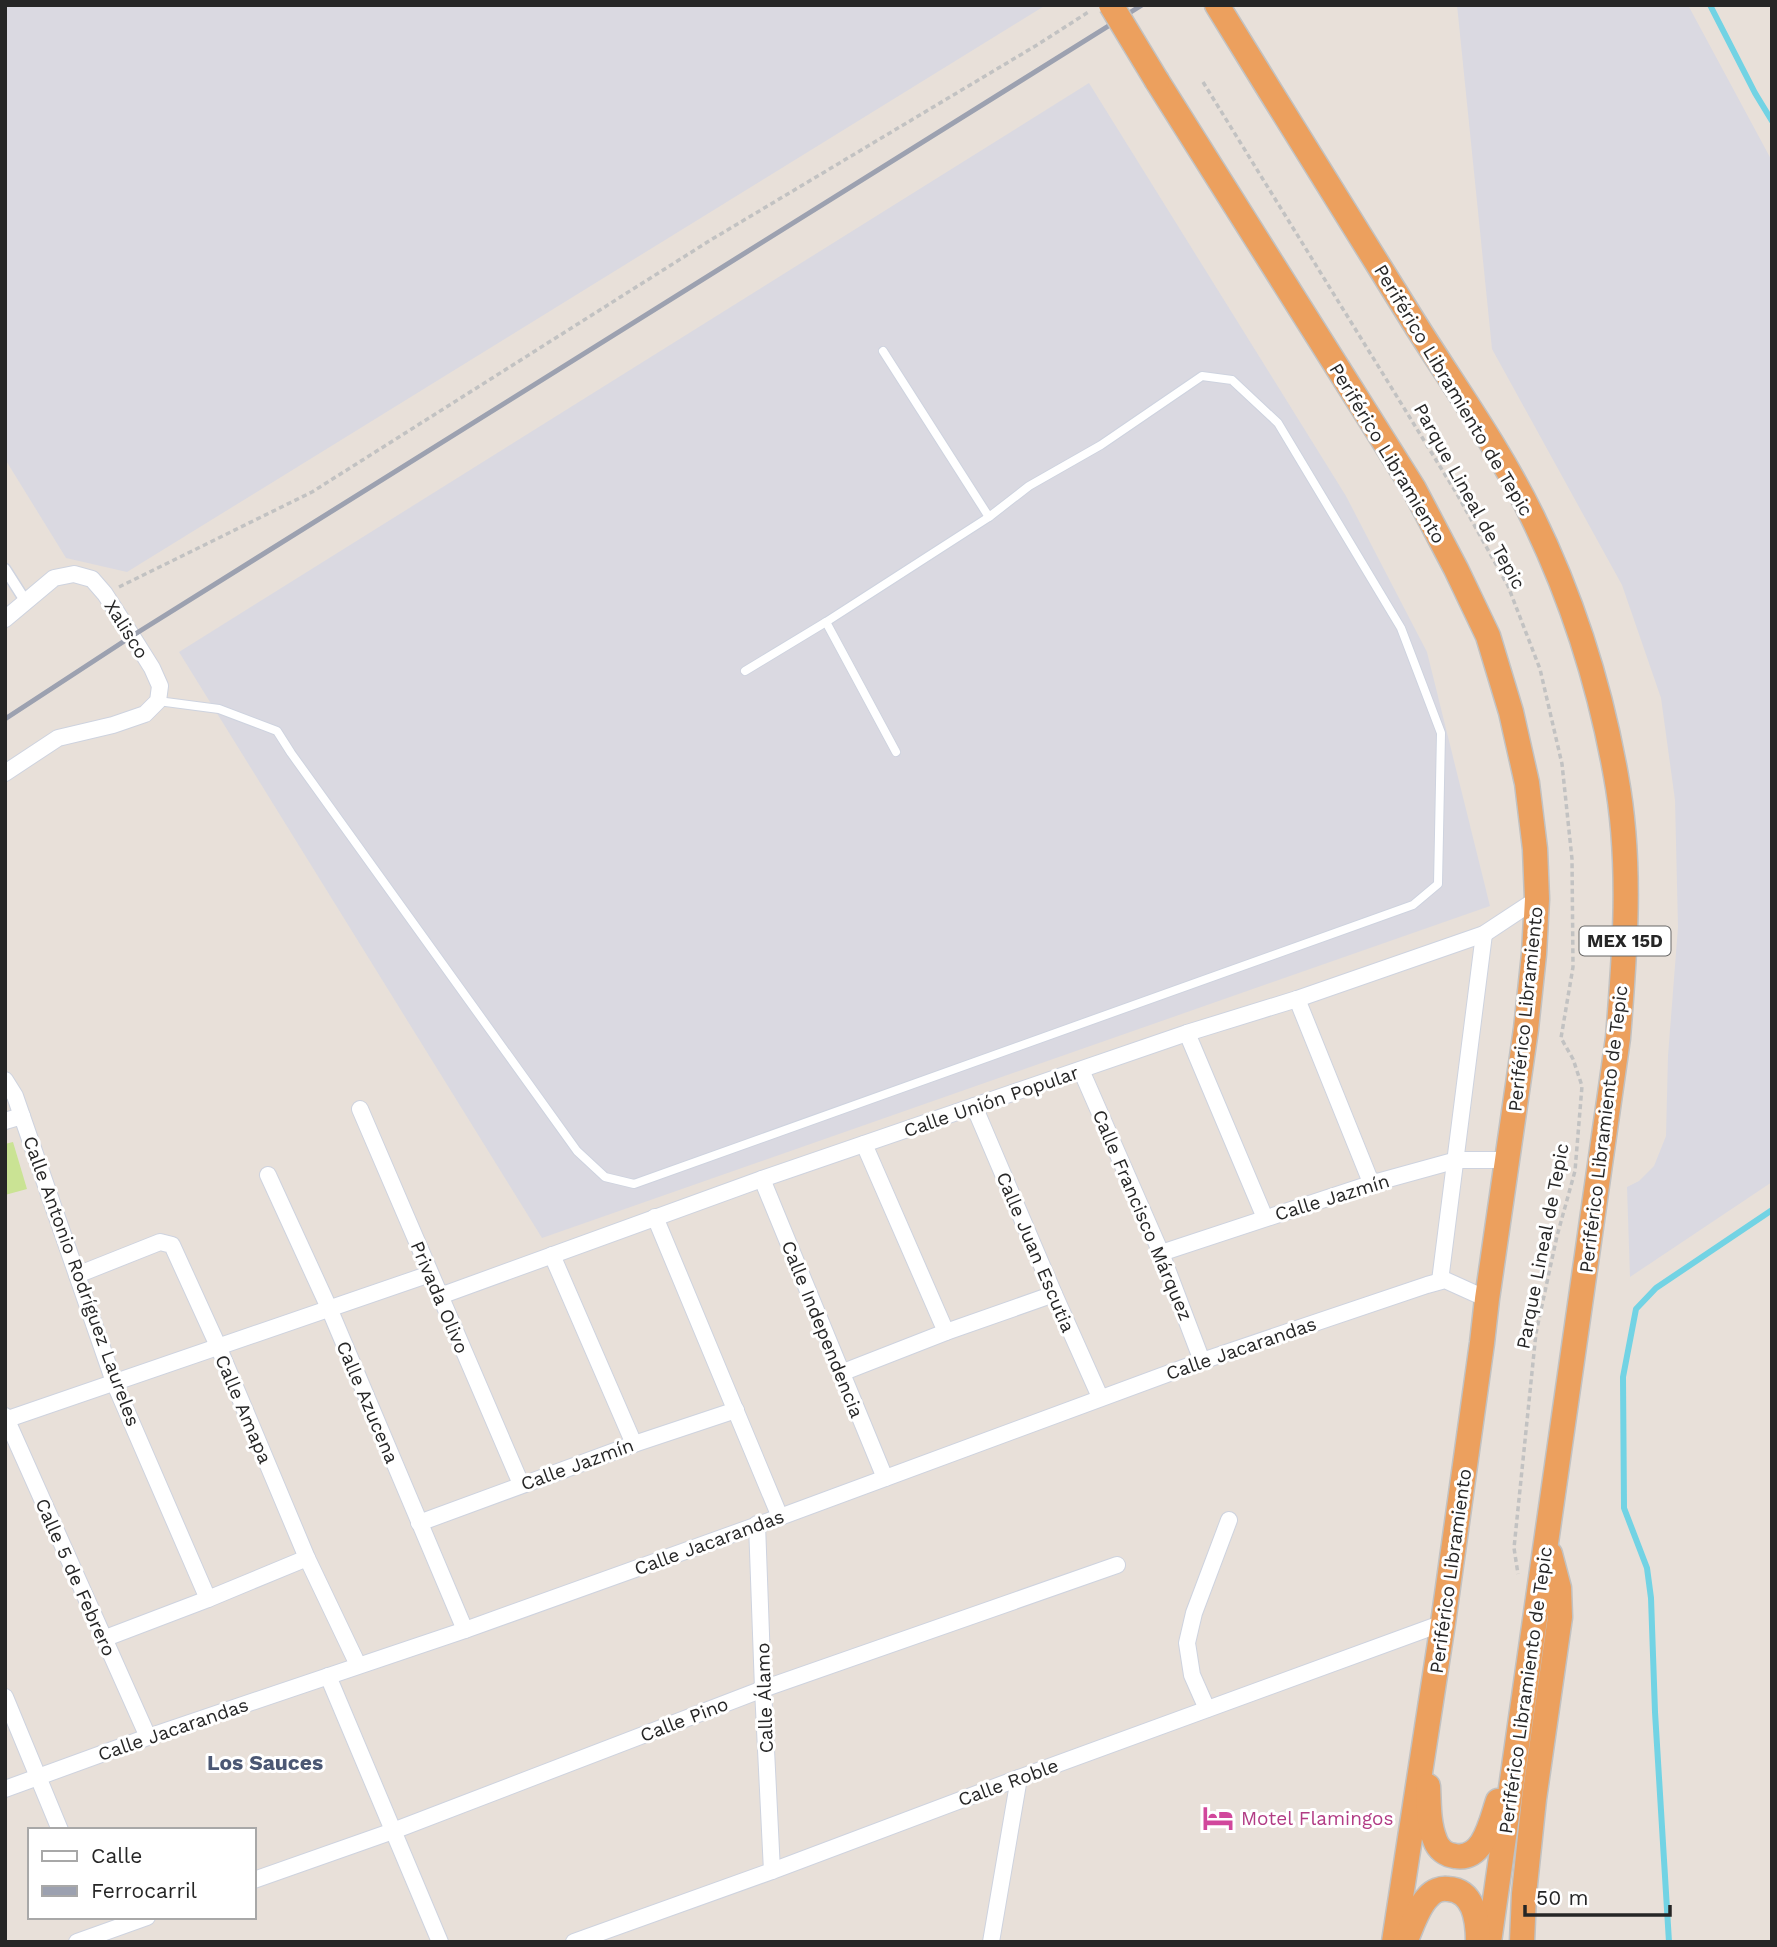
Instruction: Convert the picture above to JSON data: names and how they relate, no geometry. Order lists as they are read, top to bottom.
{
  "streets": {
    "highway": ["Periférico Libramiento de Tepic", "Periférico Libramiento", "MEX 15D"],
    "street": [
      "Xalisco",
      "Calle Unión Popular",
      "Calle Jazmín",
      "Calle Francisco Márquez",
      "Calle Juan Escutia",
      "Calle Antonio Rodríguez Laureles",
      "Privada Olivo",
      "Calle Independencia",
      "Calle Jacarandas",
      "Calle Azucena",
      "Calle Amapa",
      "Calle 5 de Febrero",
      "Calle Álamo",
      "Calle Pino",
      "Calle Roble"
    ],
    "path": ["Parque Lineal de Tepic"]
  },
  "crossings": [
    ["Periférico Libramiento", "Calle Unión Popular"],
    ["Periférico Libramiento", "Calle Jazmín"],
    ["Periférico Libramiento", "Calle Roble"],
    ["Calle Unión Popular", "Calle Francisco Márquez"],
    ["Calle Unión Popular", "Calle Juan Escutia"],
    ["Calle Unión Popular", "Privada Olivo"],
    ["Calle Unión Popular", "Calle Independencia"],
    ["Calle Jazmín", "Calle Francisco Márquez"],
    ["Calle Jazmín", "Privada Olivo"],
    ["Calle Jazmín", "Calle Azucena"],
    ["Calle Francisco Márquez", "Calle Jacarandas"],
    ["Calle Juan Escutia", "Calle Jacarandas"],
    ["Calle Antonio Rodríguez Laureles", "Calle Amapa"],
    ["Calle Independencia", "Calle Jacarandas"],
    ["Calle Jacarandas", "Calle Azucena"],
    ["Calle Jacarandas", "Calle Amapa"],
    ["Calle Jacarandas", "Calle 5 de Febrero"],
    ["Calle Jacarandas", "Calle Álamo"],
    ["Calle Álamo", "Calle Pino"],
    ["Calle Álamo", "Calle Roble"]
  ],
  "districts": ["Los Sauces"],
  "places": {
    "hotel": ["Motel Flamingos"]
  },
  "legend": ["Calle", "Ferrocarril"],
  "scale_bar": "50 m"
}
